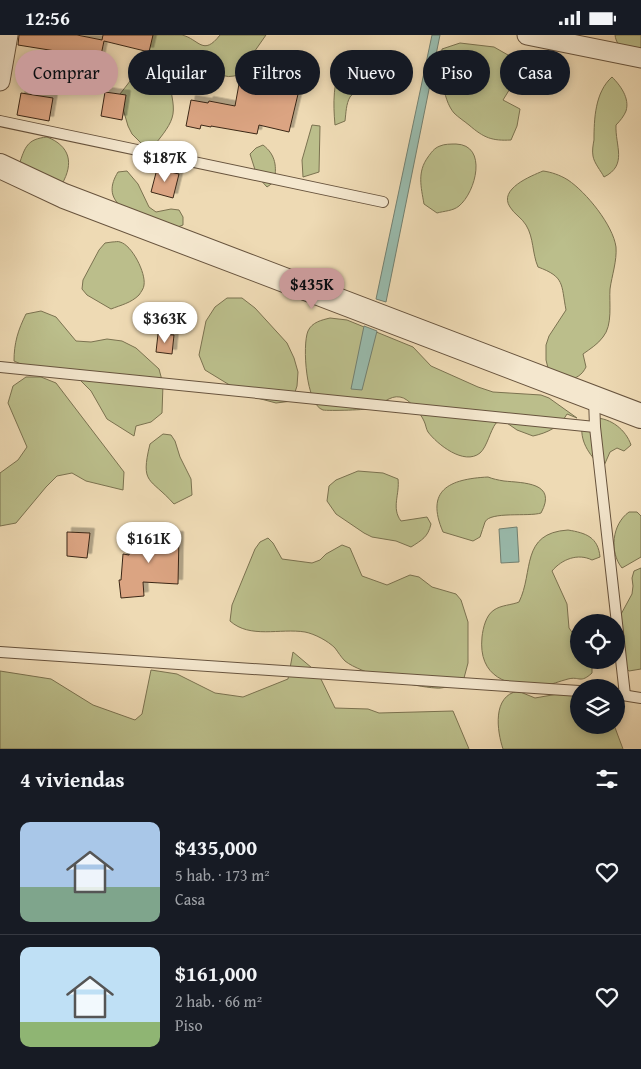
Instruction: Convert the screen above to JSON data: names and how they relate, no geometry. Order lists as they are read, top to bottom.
{
  "page": {
    "status": "12:56",
    "chip": [
      "Comprar",
      "Alquilar",
      "Filtros",
      "Nuevo",
      "Piso",
      "Casa"
    ],
    "price": [
      "$187K",
      "$435K",
      "$363K",
      "$161K"
    ],
    "heading": "4 viviendas",
    "list": [
      {
        "name": "$435,000",
        "note": "5 hab. · 173 m² · Casa"
      },
      {
        "name": "$161,000",
        "note": "2 hab. · 66 m² · Piso"
      }
    ]
  }
}
